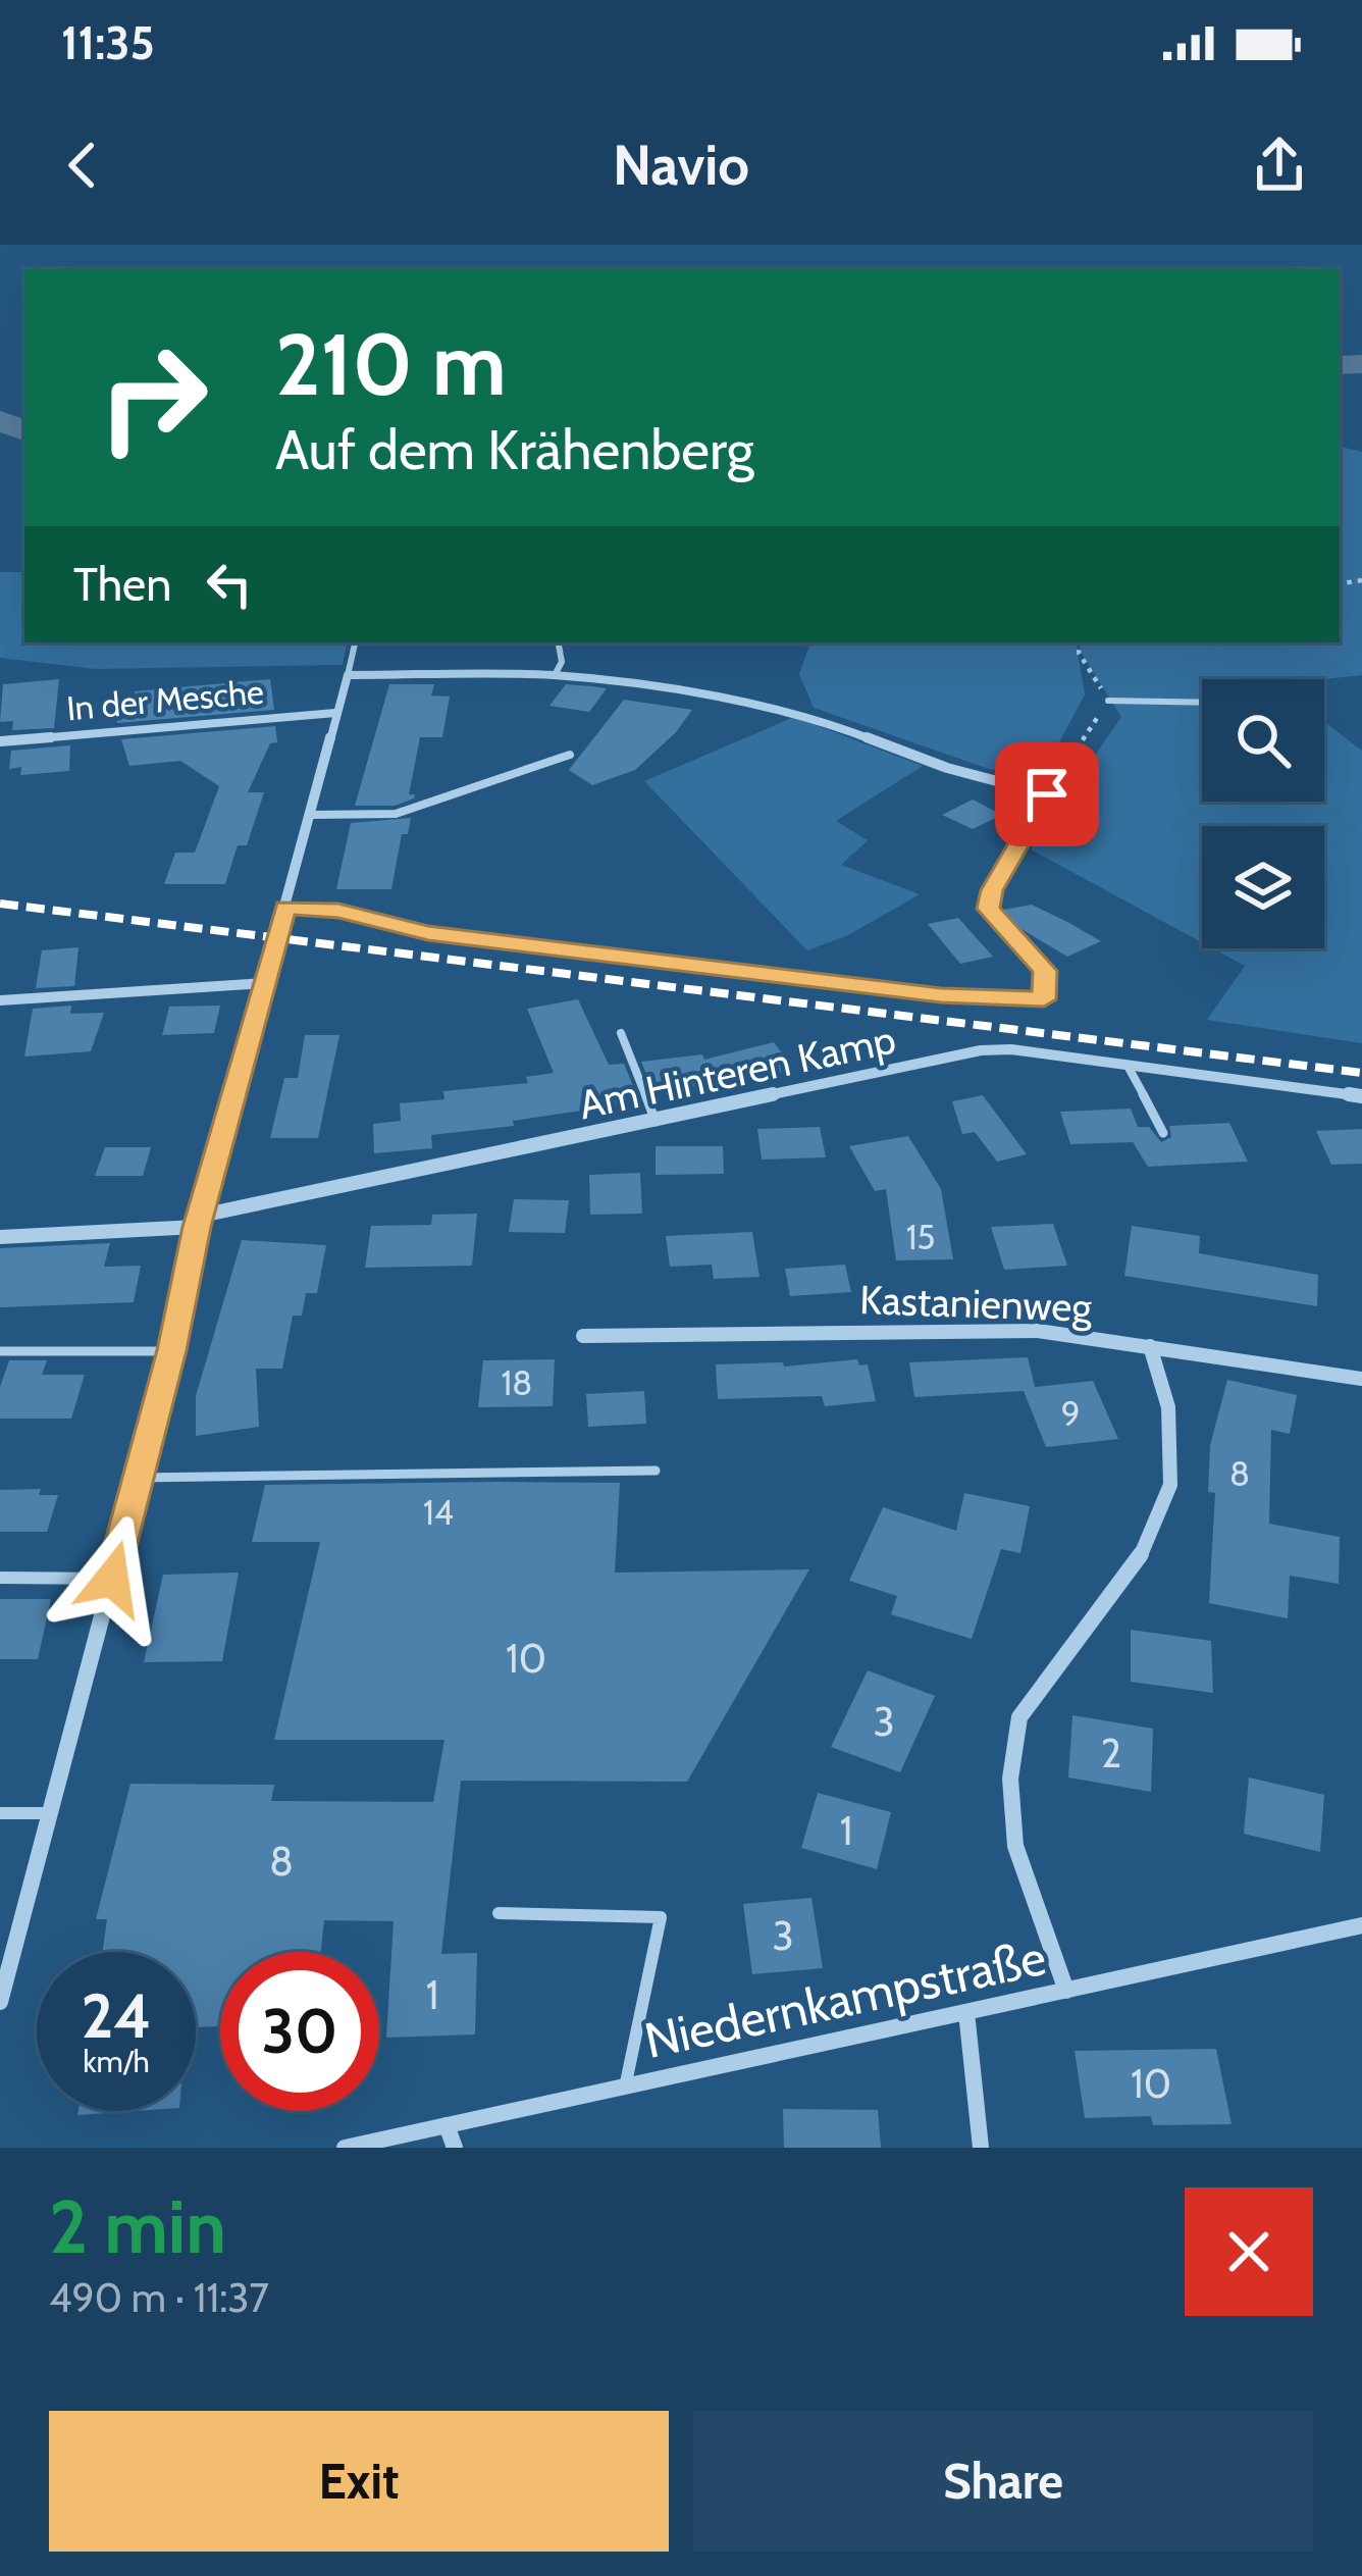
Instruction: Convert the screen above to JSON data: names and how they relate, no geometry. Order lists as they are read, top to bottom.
{
  "streets": {
    "street": [
      "In der Mesche",
      "Am Hinteren Kamp",
      "Kastanienweg",
      "Niedernkampstraße"
    ]
  },
  "house_numbers": [
    "15",
    "18",
    "9",
    "8",
    "14",
    "10",
    "3",
    "2",
    "1",
    "8",
    "3",
    "1",
    "10"
  ],
  "page": {
    "status": "11:35",
    "header": "Navio",
    "turn": ["210 m", "Auf dem Krähenberg"],
    "then": "Then",
    "speed": "24 km/h",
    "limit": "30",
    "heading": ["2 min", "490 m · 11:37"],
    "buttons": ["Exit", "Share"]
  }
}
